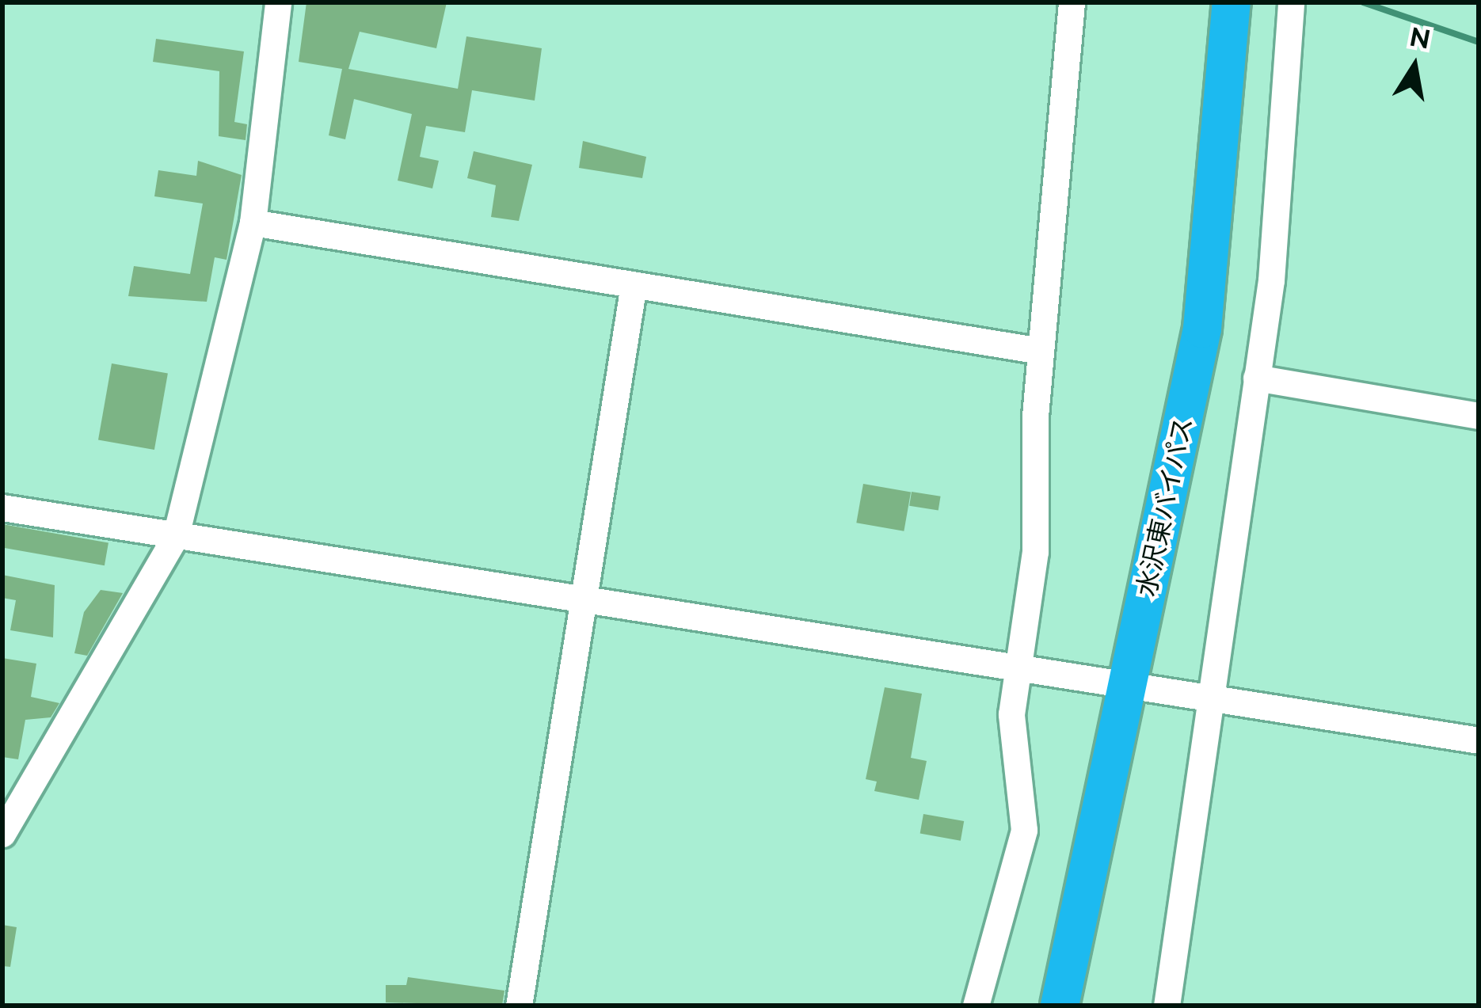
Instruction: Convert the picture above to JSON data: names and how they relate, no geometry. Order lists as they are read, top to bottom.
{
  "streets": {
    "highway": ["水沢東バイパス"]
  },
  "north": "top"
}
